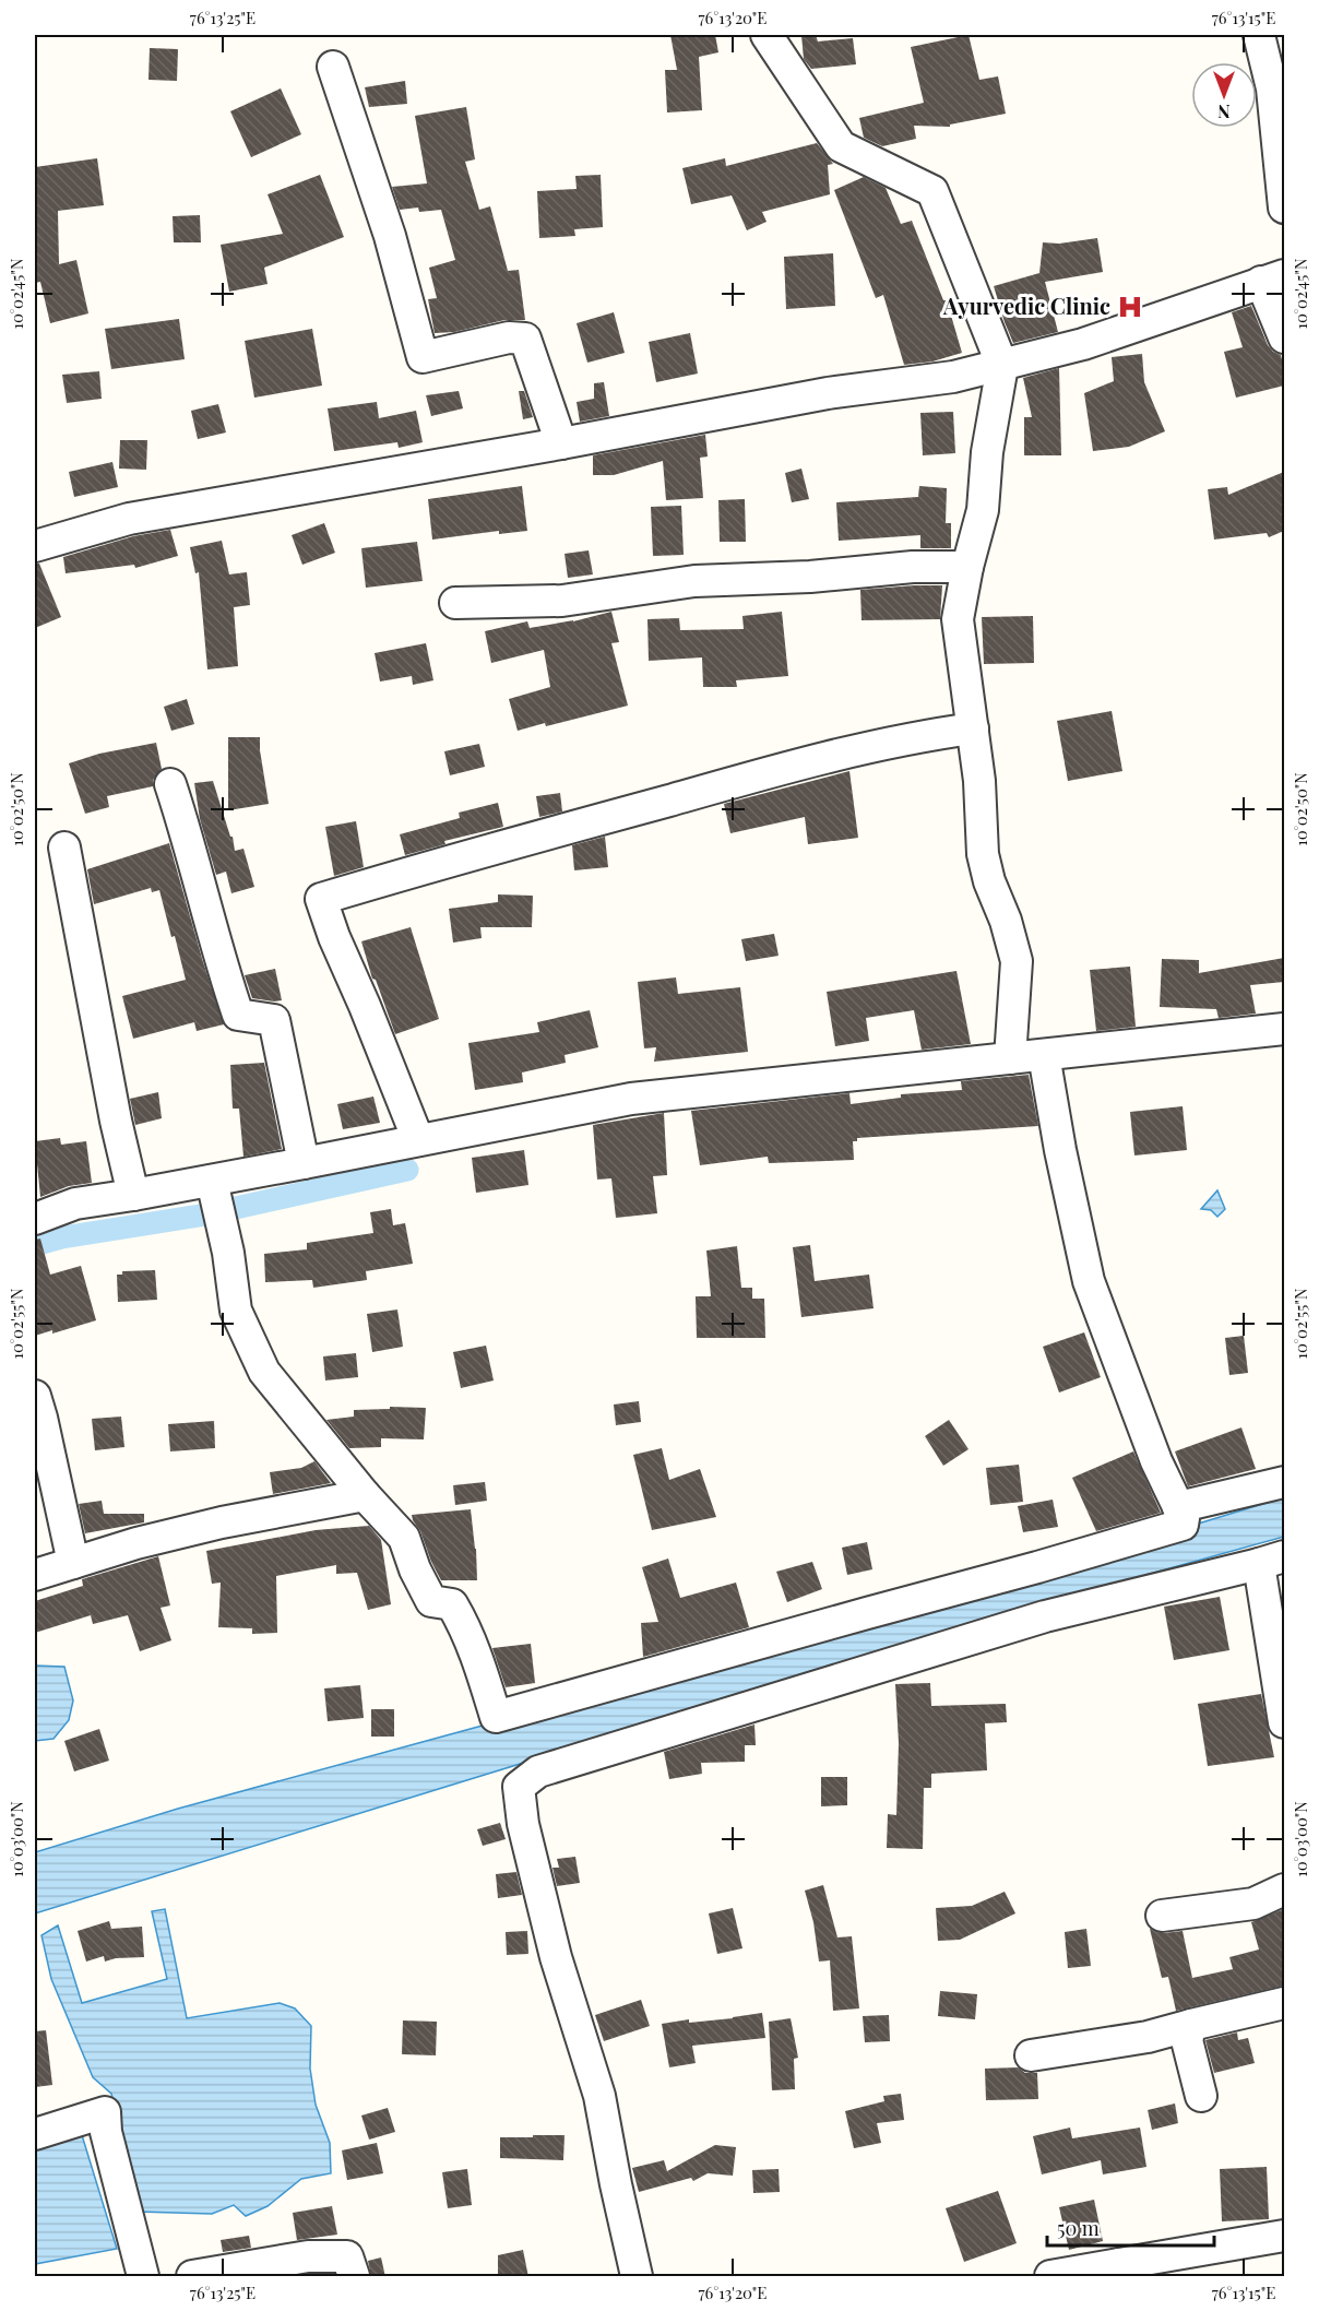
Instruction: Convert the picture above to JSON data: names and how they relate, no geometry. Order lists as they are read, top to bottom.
{
  "places": {
    "hospital": ["Ayurvedic Clinic"]
  },
  "scale_bar": "50 m",
  "north": "bottom",
  "coordinates": [
    "76°13'25\"E",
    "76°13'20\"E",
    "76°13'15\"E",
    "10°02'45\"N",
    "10°02'50\"N",
    "10°02'55\"N",
    "10°03'00\"N"
  ]
}
